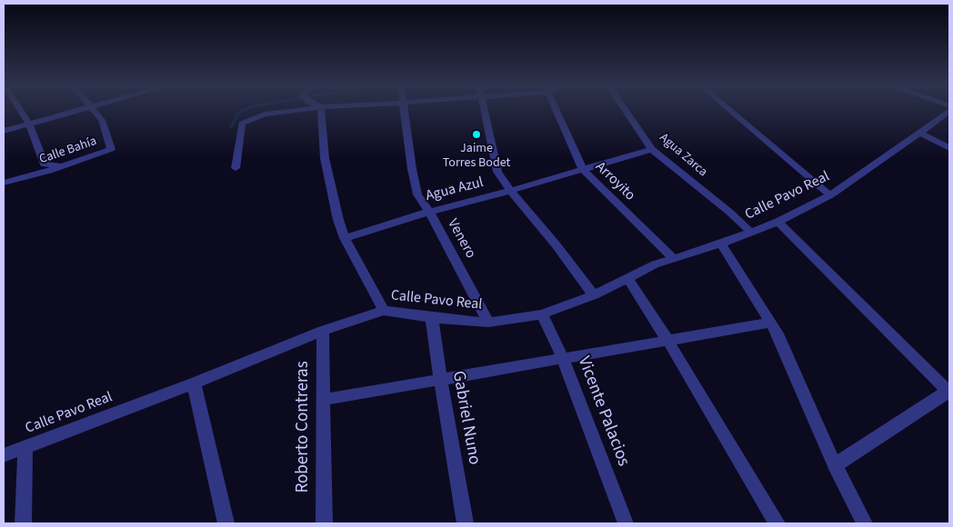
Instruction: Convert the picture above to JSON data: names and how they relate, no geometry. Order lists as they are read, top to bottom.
{
  "streets": {
    "street": [
      "Calle Bahía",
      "Agua Zarca",
      "Arroyito",
      "Agua Azul",
      "Calle Pavo Real",
      "Venero",
      "Vicente Palacios",
      "Gabriel Nuno",
      "Roberto Contreras"
    ]
  },
  "crossings": [
    ["Agua Zarca", "Agua Azul"],
    ["Agua Zarca", "Calle Pavo Real"],
    ["Arroyito", "Agua Azul"],
    ["Arroyito", "Calle Pavo Real"],
    ["Agua Azul", "Venero"],
    ["Calle Pavo Real", "Venero"],
    ["Calle Pavo Real", "Vicente Palacios"],
    ["Calle Pavo Real", "Gabriel Nuno"],
    ["Calle Pavo Real", "Roberto Contreras"]
  ],
  "places": ["Jaime Torres Bodet"]
}
